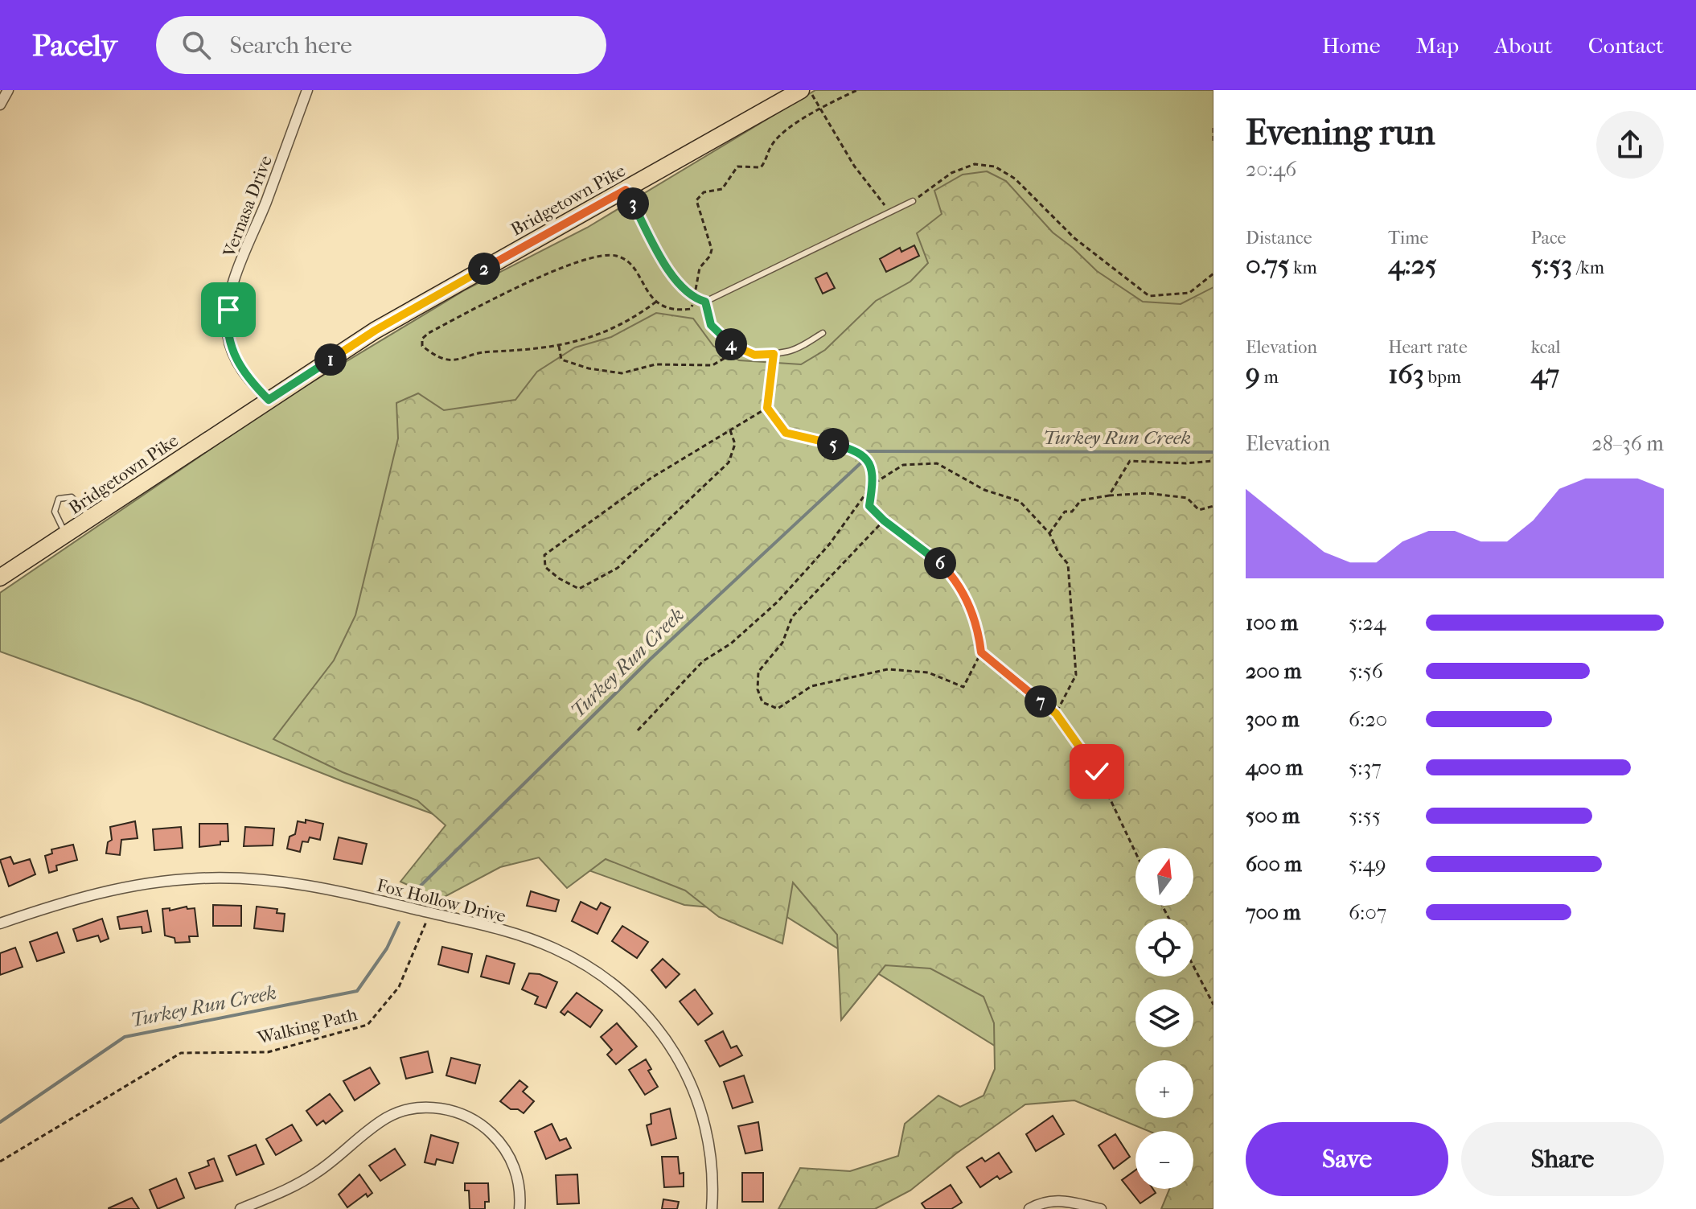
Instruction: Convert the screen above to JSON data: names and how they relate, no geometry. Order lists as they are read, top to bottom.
{
  "streets": {
    "main road": ["Bridgetown Pike"],
    "street": ["Vernasa Drive", "Fox Hollow Drive"],
    "path": ["Walking Path"]
  },
  "crossings": [
    ["Bridgetown Pike", "Vernasa Drive"],
    ["Fox Hollow Drive", "Walking Path"]
  ],
  "water": ["Turkey Run Creek"],
  "north": "top",
  "page": {
    "header": "Pacely",
    "search": "Search here",
    "nav": [
      "Home",
      "Map",
      "About",
      "Contact"
    ],
    "heading": ["Evening run", "20:46"],
    "pins": [
      "3",
      "2",
      "4",
      "1",
      "5",
      "6",
      "7"
    ],
    "stats": [
      ["Distance", "0.75 km"],
      ["Time", "4:25"],
      ["Pace", "5:53 /km"],
      ["Elevation", "9 m"],
      ["Heart rate", "163 bpm"],
      ["kcal", "47"]
    ],
    "chart": ["Elevation", "28–36 m"],
    "list": [
      {
        "name": "100 m",
        "note": "5:24"
      },
      {
        "name": "200 m",
        "note": "5:56"
      },
      {
        "name": "300 m",
        "note": "6:20"
      },
      {
        "name": "400 m",
        "note": "5:37"
      },
      {
        "name": "500 m",
        "note": "5:55"
      },
      {
        "name": "600 m",
        "note": "5:49"
      },
      {
        "name": "700 m",
        "note": "6:07"
      }
    ],
    "map_buttons": ["+", "−"],
    "buttons": ["Save", "Share"]
  }
}
